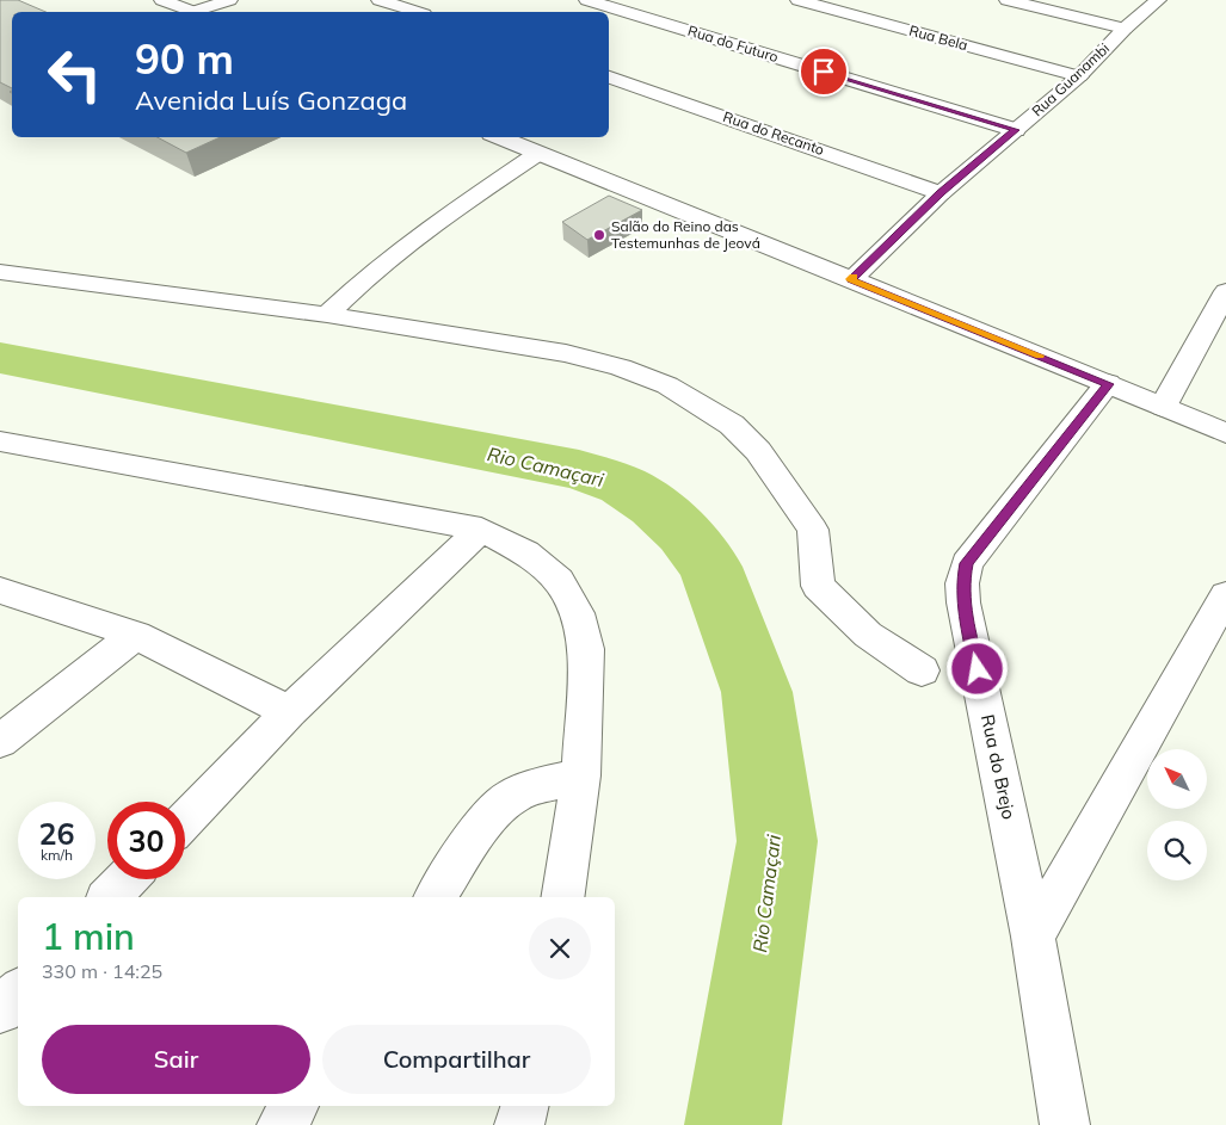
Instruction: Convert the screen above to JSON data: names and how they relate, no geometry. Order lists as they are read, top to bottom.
{
  "streets": {
    "street": [
      "Rua Bela",
      "Rua do Futuro",
      "Rua Guanambi",
      "Rua do Recanto",
      "Rua do Brejo"
    ]
  },
  "crossings": [
    ["Rua Bela", "Rua Guanambi"],
    ["Rua do Futuro", "Rua Guanambi"],
    ["Rua Guanambi", "Rua do Recanto"]
  ],
  "water": ["Rio Camaçari"],
  "places": ["Salão do Reino das Testemunhas de Jeová"],
  "north": "top left",
  "page": {
    "turn": ["90 m", "Avenida Luís Gonzaga"],
    "speed": "26 km/h",
    "limit": "30",
    "heading": ["1 min", "330 m · 14:25"],
    "buttons": ["Sair", "Compartilhar"]
  }
}
